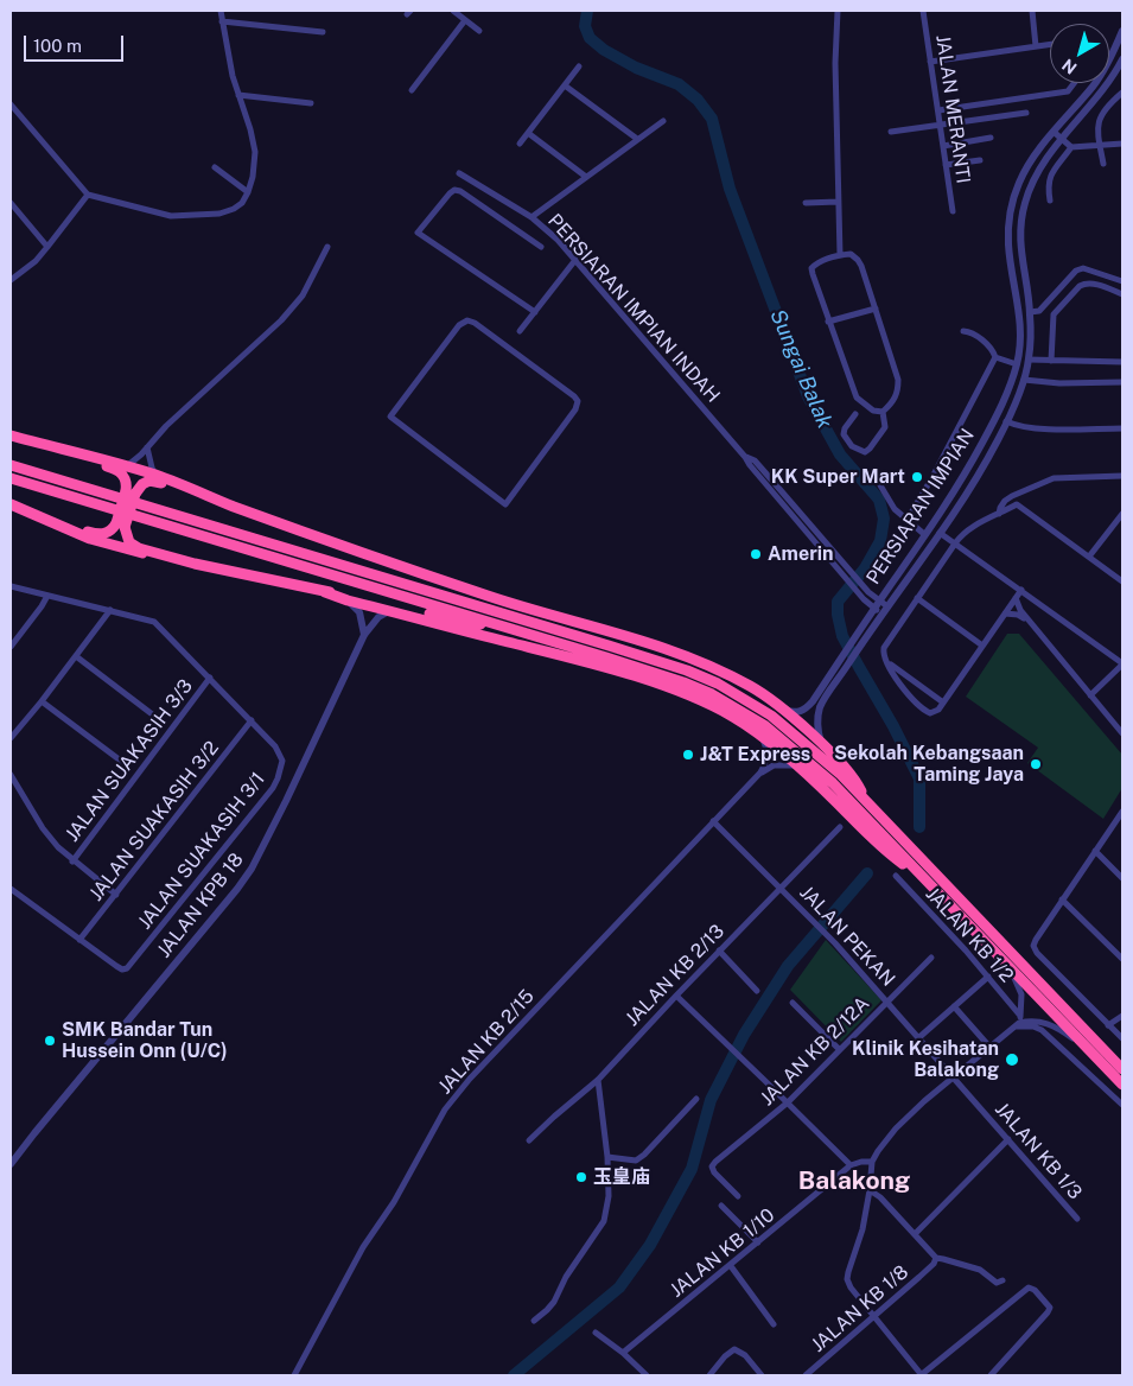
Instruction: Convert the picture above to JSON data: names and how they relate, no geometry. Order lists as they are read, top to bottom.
{
  "streets": {
    "street": [
      "JALAN MERANTI",
      "PERSIARAN IMPIAN INDAH",
      "PERSIARAN IMPIAN",
      "JALAN SUAKASIH 3/3",
      "JALAN SUAKASIH 3/2",
      "JALAN SUAKASIH 3/1",
      "JALAN KPB 18",
      "JALAN KB 1/2",
      "JALAN PEKAN",
      "JALAN KB 2/13",
      "JALAN KB 2/15",
      "JALAN KB 2/12A",
      "JALAN KB 1/3",
      "JALAN KB 1/10",
      "JALAN KB 1/8"
    ]
  },
  "crossings": [
    ["PERSIARAN IMPIAN INDAH", "PERSIARAN IMPIAN"],
    ["JALAN SUAKASIH 3/3", "JALAN SUAKASIH 3/1"],
    ["JALAN SUAKASIH 3/2", "JALAN SUAKASIH 3/1"],
    ["JALAN PEKAN", "JALAN KB 2/13"],
    ["JALAN PEKAN", "JALAN KB 2/15"],
    ["JALAN PEKAN", "JALAN KB 2/12A"],
    ["JALAN PEKAN", "JALAN KB 1/3"]
  ],
  "districts": ["Balakong"],
  "water": ["Sungai Balak"],
  "places": [
    "KK Super Mart",
    "Amerin",
    "J&T Express",
    "Sekolah Kebangsaan Taming Jaya",
    "SMK Bandar Tun Hussein Onn (U/C)",
    "Klinik Kesihatan Balakong",
    "玉皇庙"
  ],
  "scale_bar": "100 m",
  "north": "bottom left"
}
